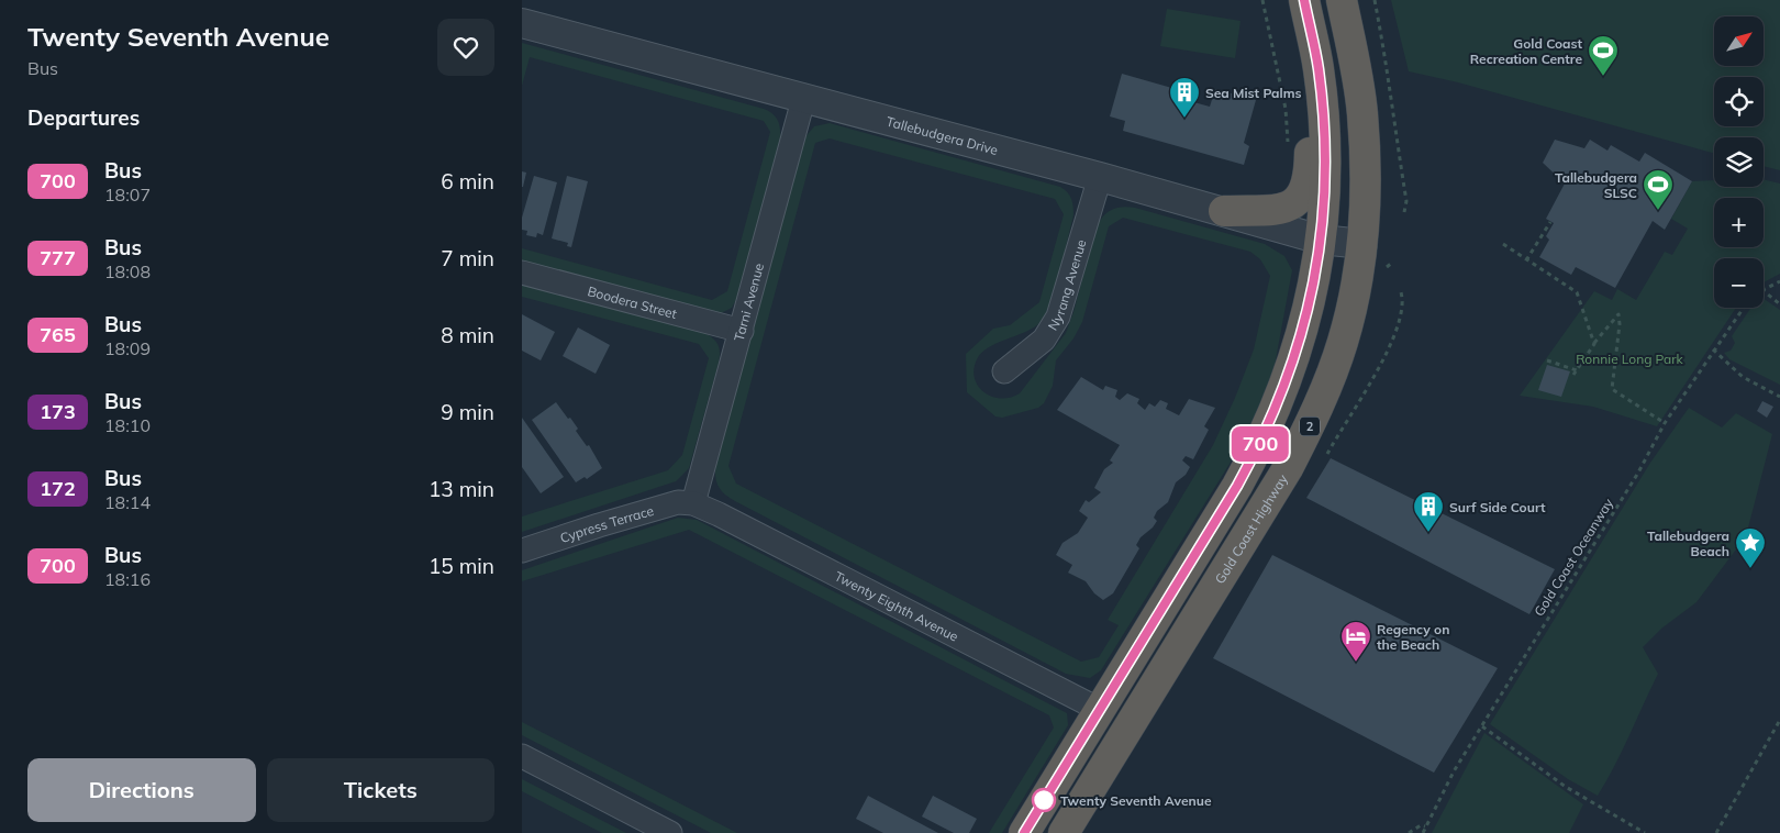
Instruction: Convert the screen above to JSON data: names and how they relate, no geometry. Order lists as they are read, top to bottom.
{
  "streets": {
    "highway": ["2", "Gold Coast Highway"],
    "street": [
      "Tallebudgera Drive",
      "Nyrang Avenue",
      "Boodera Street",
      "Tarni Avenue",
      "Cypress Terrace",
      "Twenty Eighth Avenue"
    ],
    "path": ["Gold Coast Oceanway"]
  },
  "crossings": [
    ["Tallebudgera Drive", "Nyrang Avenue"],
    ["Tallebudgera Drive", "Tarni Avenue"],
    ["Tallebudgera Drive", "Gold Coast Highway"],
    ["Boodera Street", "Tarni Avenue"],
    ["Tarni Avenue", "Cypress Terrace"],
    ["Tarni Avenue", "Twenty Eighth Avenue"],
    ["Cypress Terrace", "Twenty Eighth Avenue"]
  ],
  "parks": ["Ronnie Long Park"],
  "places": {
    "sports": ["Gold Coast Recreation Centre", "Tallebudgera SLSC"],
    "building": ["Sea Mist Palms", "Surf Side Court"],
    "place": ["Tallebudgera Beach"],
    "hotel": ["Regency on the Beach"],
    "other": ["Twenty Seventh Avenue"]
  },
  "lines": ["bus line 700"],
  "north": "top right",
  "page": {
    "heading": [
      ["Twenty Seventh Avenue", "Bus"],
      "Departures"
    ],
    "on_map": "700",
    "map_buttons": ["+", "−"],
    "list": [
      {
        "mark": "700",
        "name": "Bus",
        "note": "18:07",
        "value": "6 min"
      },
      {
        "mark": "777",
        "name": "Bus",
        "note": "18:08",
        "value": "7 min"
      },
      {
        "mark": "765",
        "name": "Bus",
        "note": "18:09",
        "value": "8 min"
      },
      {
        "mark": "173",
        "name": "Bus",
        "note": "18:10",
        "value": "9 min"
      },
      {
        "mark": "172",
        "name": "Bus",
        "note": "18:14",
        "value": "13 min"
      },
      {
        "mark": "700",
        "name": "Bus",
        "note": "18:16",
        "value": "15 min"
      }
    ],
    "buttons": ["Directions", "Tickets"]
  }
}
